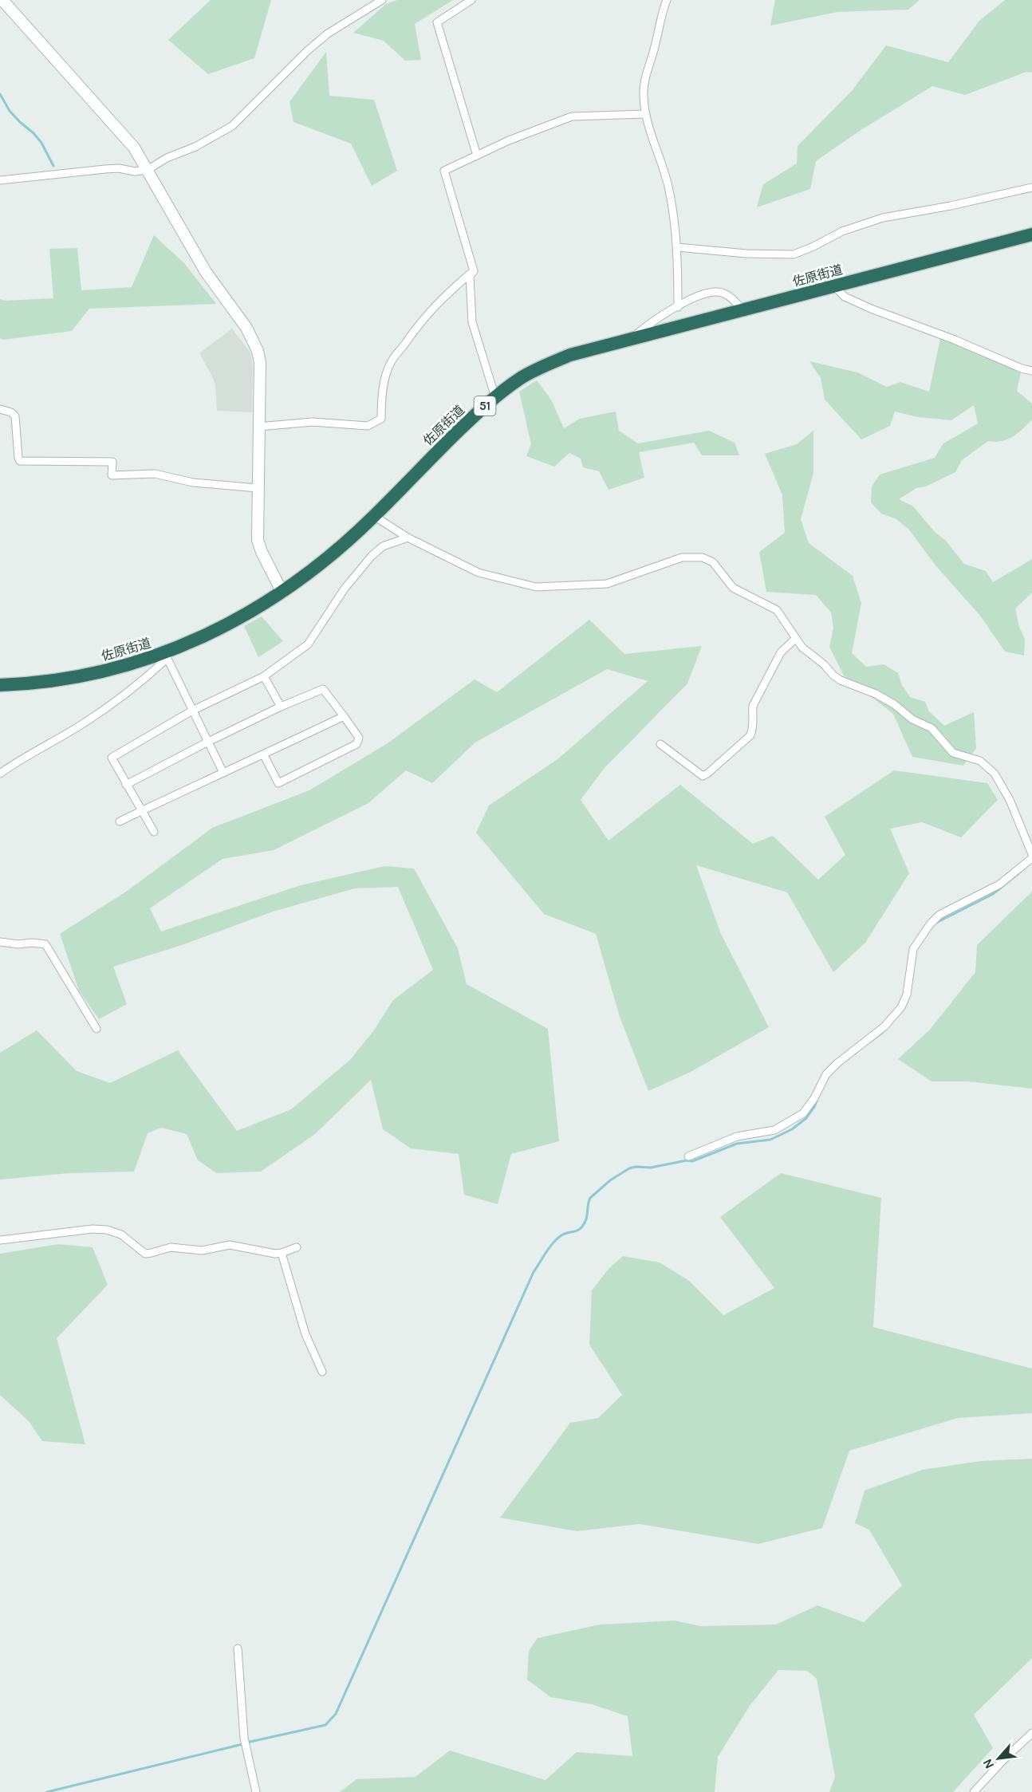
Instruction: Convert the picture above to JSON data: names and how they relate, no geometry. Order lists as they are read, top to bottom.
{
  "streets": {
    "highway": ["佐原街道", "51"]
  },
  "north": "bottom left"
}
